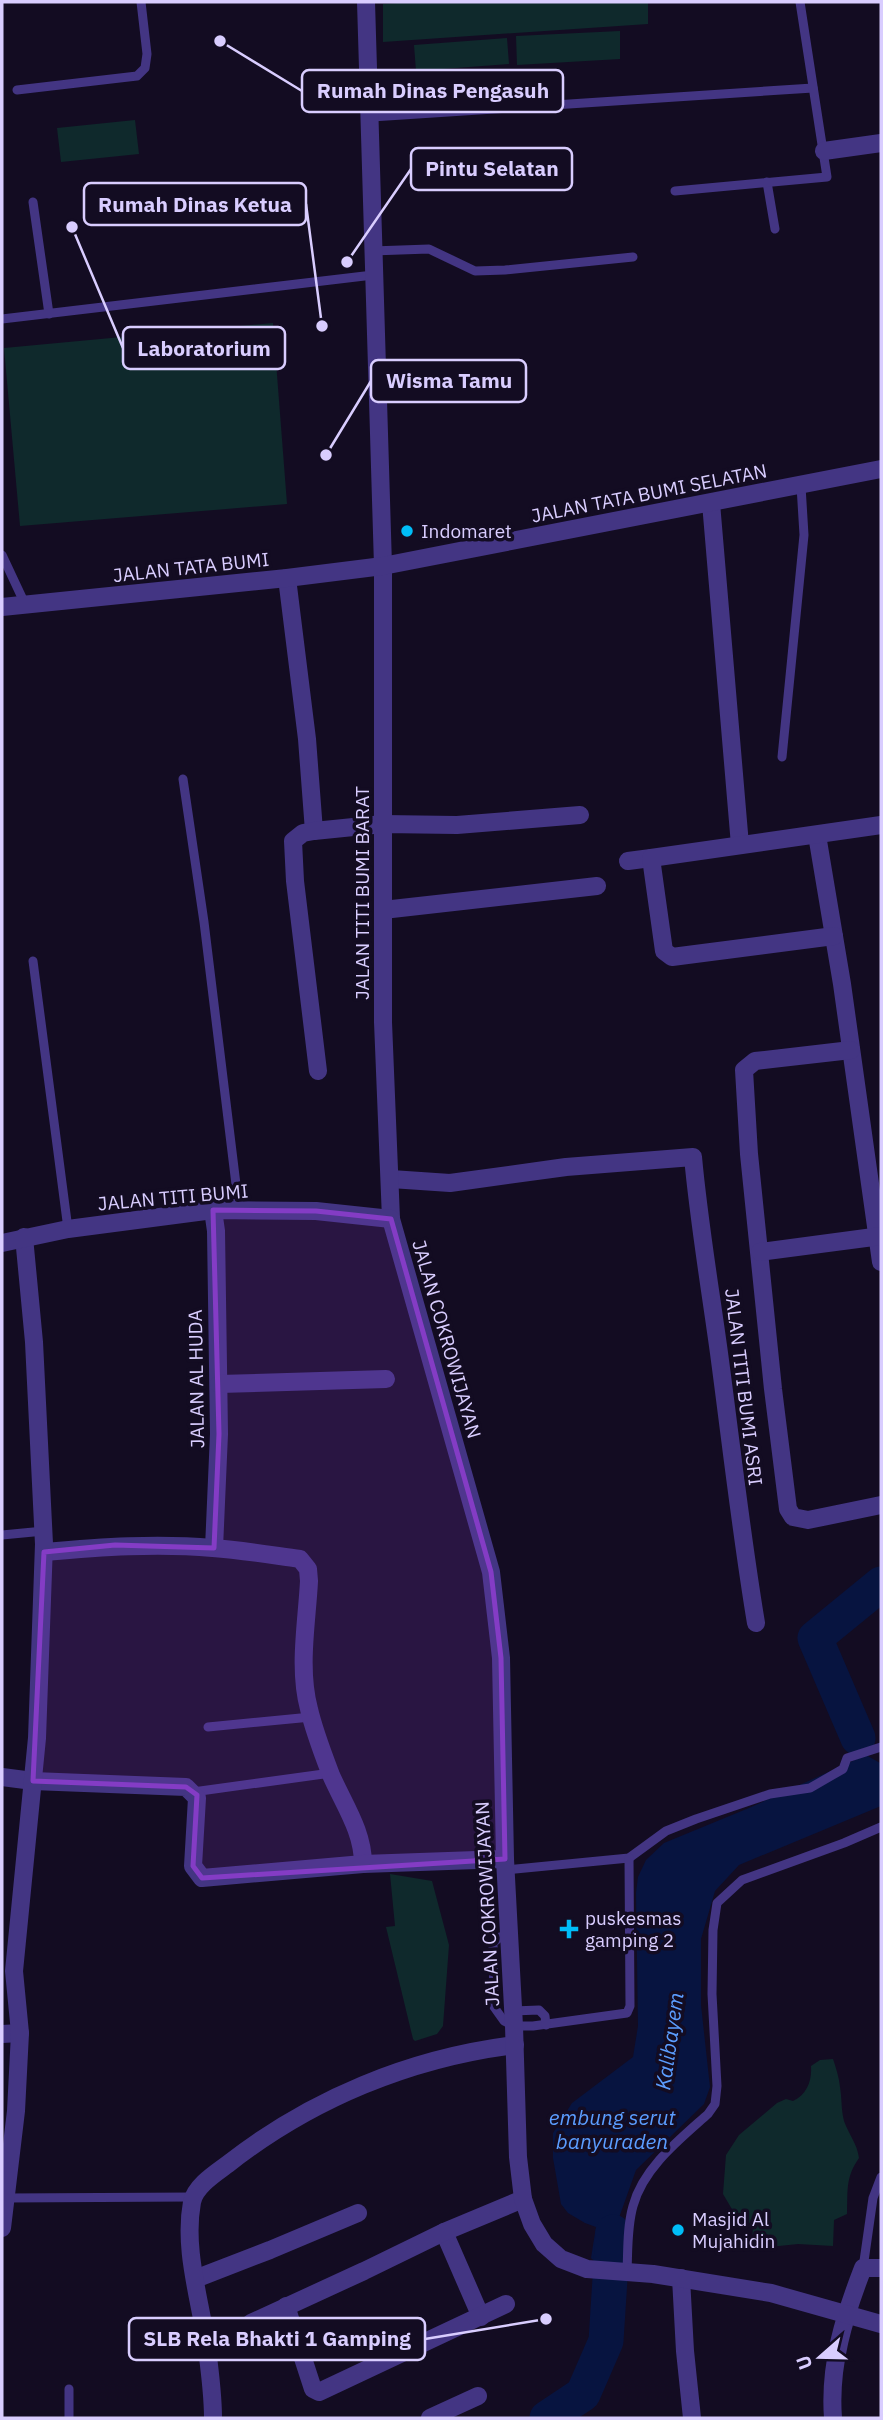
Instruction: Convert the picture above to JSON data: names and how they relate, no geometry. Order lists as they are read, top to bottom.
{
  "streets": {
    "street": [
      "JALAN TATA BUMI SELATAN",
      "JALAN TATA BUMI",
      "JALAN TITI BUMI BARAT",
      "JALAN TITI BUMI",
      "JALAN COKROWIJAYAN",
      "JALAN AL HUDA",
      "JALAN TITI BUMI ASRI"
    ]
  },
  "crossings": [
    ["JALAN TATA BUMI SELATAN", "JALAN TATA BUMI"],
    ["JALAN TATA BUMI SELATAN", "JALAN TITI BUMI BARAT"],
    ["JALAN TATA BUMI", "JALAN TITI BUMI BARAT"],
    ["JALAN TITI BUMI BARAT", "JALAN TITI BUMI"],
    ["JALAN TITI BUMI BARAT", "JALAN COKROWIJAYAN"],
    ["JALAN TITI BUMI BARAT", "JALAN TITI BUMI ASRI"],
    ["JALAN TITI BUMI", "JALAN COKROWIJAYAN"],
    ["JALAN TITI BUMI", "JALAN AL HUDA"]
  ],
  "water": ["Kalibayem", "embung serut banyuraden"],
  "places": {
    "other": [
      "Rumah Dinas Pengasuh",
      "Laboratorium",
      "Pintu Selatan",
      "Rumah Dinas Ketua",
      "Wisma Tamu",
      "Indomaret",
      "Masjid Al Mujahidin",
      "SLB Rela Bhakti 1 Gamping"
    ],
    "health": ["puskesmas gamping 2"]
  },
  "north": "left"
}
